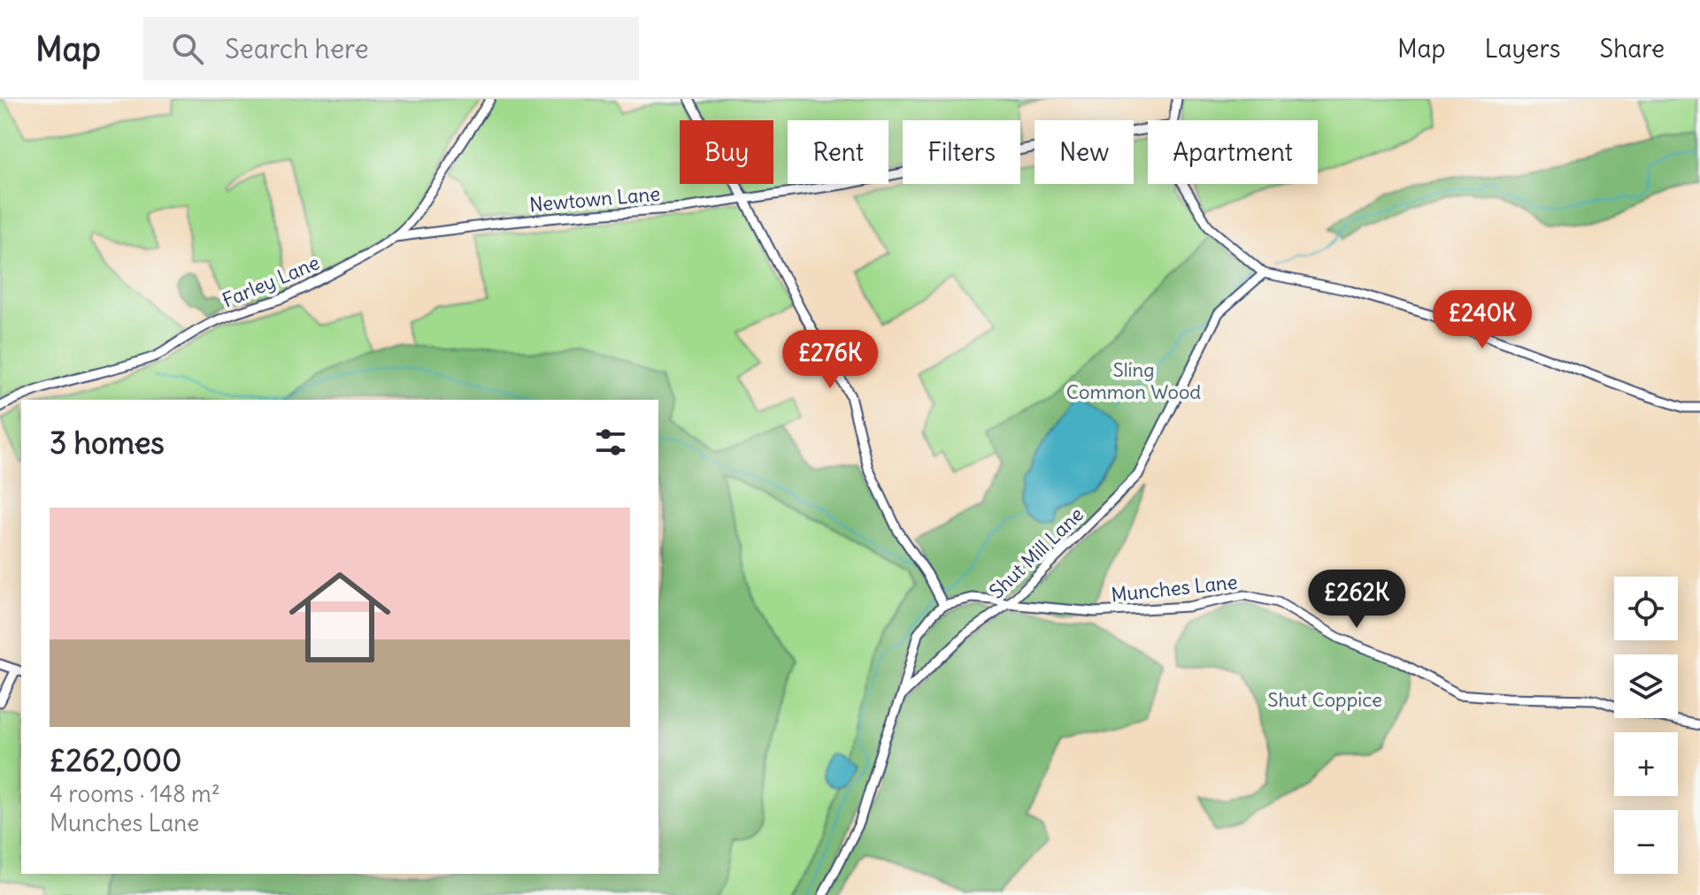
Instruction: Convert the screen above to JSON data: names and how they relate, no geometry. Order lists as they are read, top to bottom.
{
  "streets": {
    "street": [
      "Newtown Lane",
      "Farley Lane",
      "Shut Mill Lane",
      "Munches Lane"
    ]
  },
  "crossings": [
    ["Newtown Lane", "Farley Lane"],
    ["Shut Mill Lane", "Munches Lane"]
  ],
  "parks": ["Sling Common Wood", "Shut Coppice"],
  "page": {
    "header": "Map",
    "search": "Search here",
    "nav": ["Map", "Layers", "Share"],
    "chip": [
      "Buy",
      "Rent",
      "Filters",
      "New",
      "Apartment"
    ],
    "price": ["£240K", "£276K", "£262K"],
    "heading": "3 homes",
    "list": [
      {
        "name": "£262,000",
        "note": "4 rooms · 148 m² · Munches Lane"
      }
    ],
    "map_buttons": ["+", "−"]
  }
}
